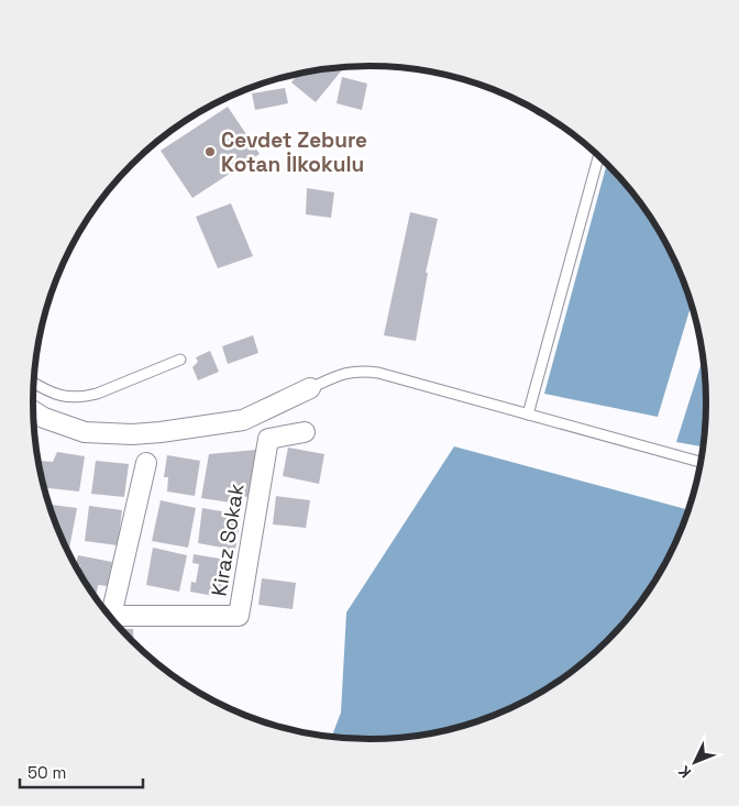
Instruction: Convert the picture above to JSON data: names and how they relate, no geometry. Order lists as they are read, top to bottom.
{
  "streets": {
    "street": ["Kiraz Sokak"]
  },
  "places": ["Cevdet Zebure Kotan İlkokulu"],
  "scale_bar": "50 m",
  "north": "bottom left"
}
